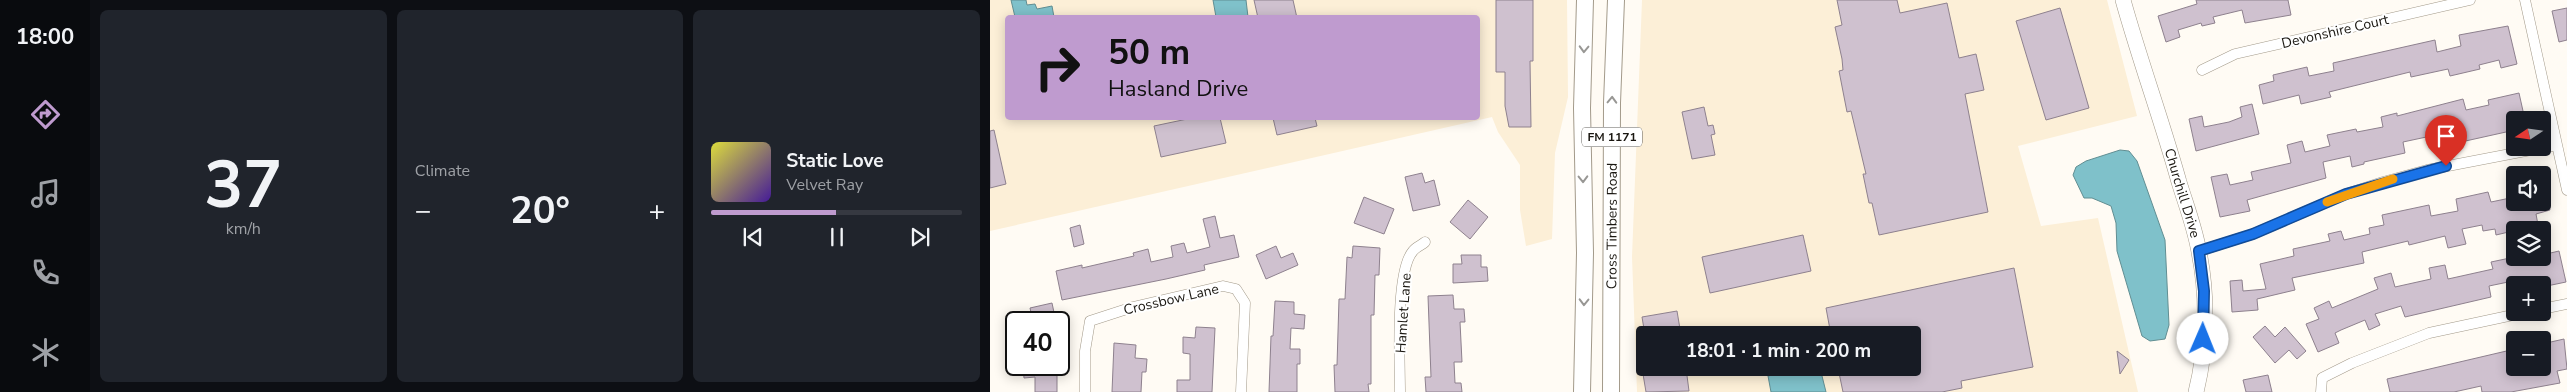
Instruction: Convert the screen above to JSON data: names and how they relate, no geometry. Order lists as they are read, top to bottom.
{
  "streets": {
    "main road": ["FM 1171", "Cross Timbers Road"],
    "street": [
      "Devonshire Court",
      "Churchill Drive",
      "Crossbow Lane",
      "Hamlet Lane"
    ]
  },
  "north": "left",
  "page": {
    "tabs": "18:00",
    "tile": [
      ["37", "km/h"],
      "Climate"
    ],
    "turn": ["50 m", "Hasland Drive"],
    "map_buttons": ["+", "−"],
    "song": ["Static Love", "Velvet Ray"],
    "heat": ["−", "20°", "+"],
    "limit": "40",
    "trip": "18:01 · 1 min · 200 m"
  }
}
